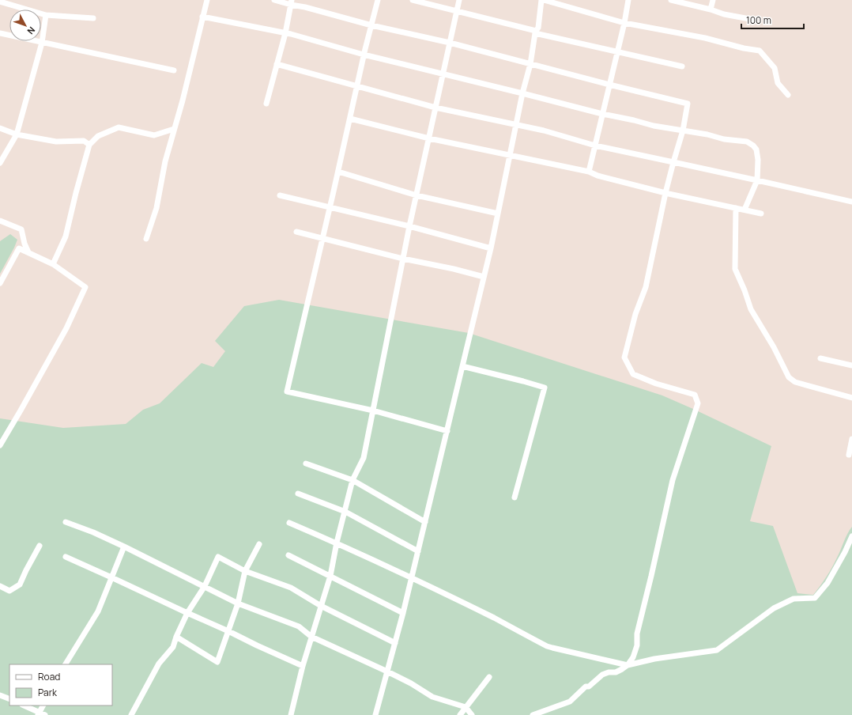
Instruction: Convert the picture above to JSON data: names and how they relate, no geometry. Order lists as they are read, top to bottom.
{
  "legend": ["Road", "Park"],
  "scale_bar": "100 m",
  "north": "bottom right"
}
